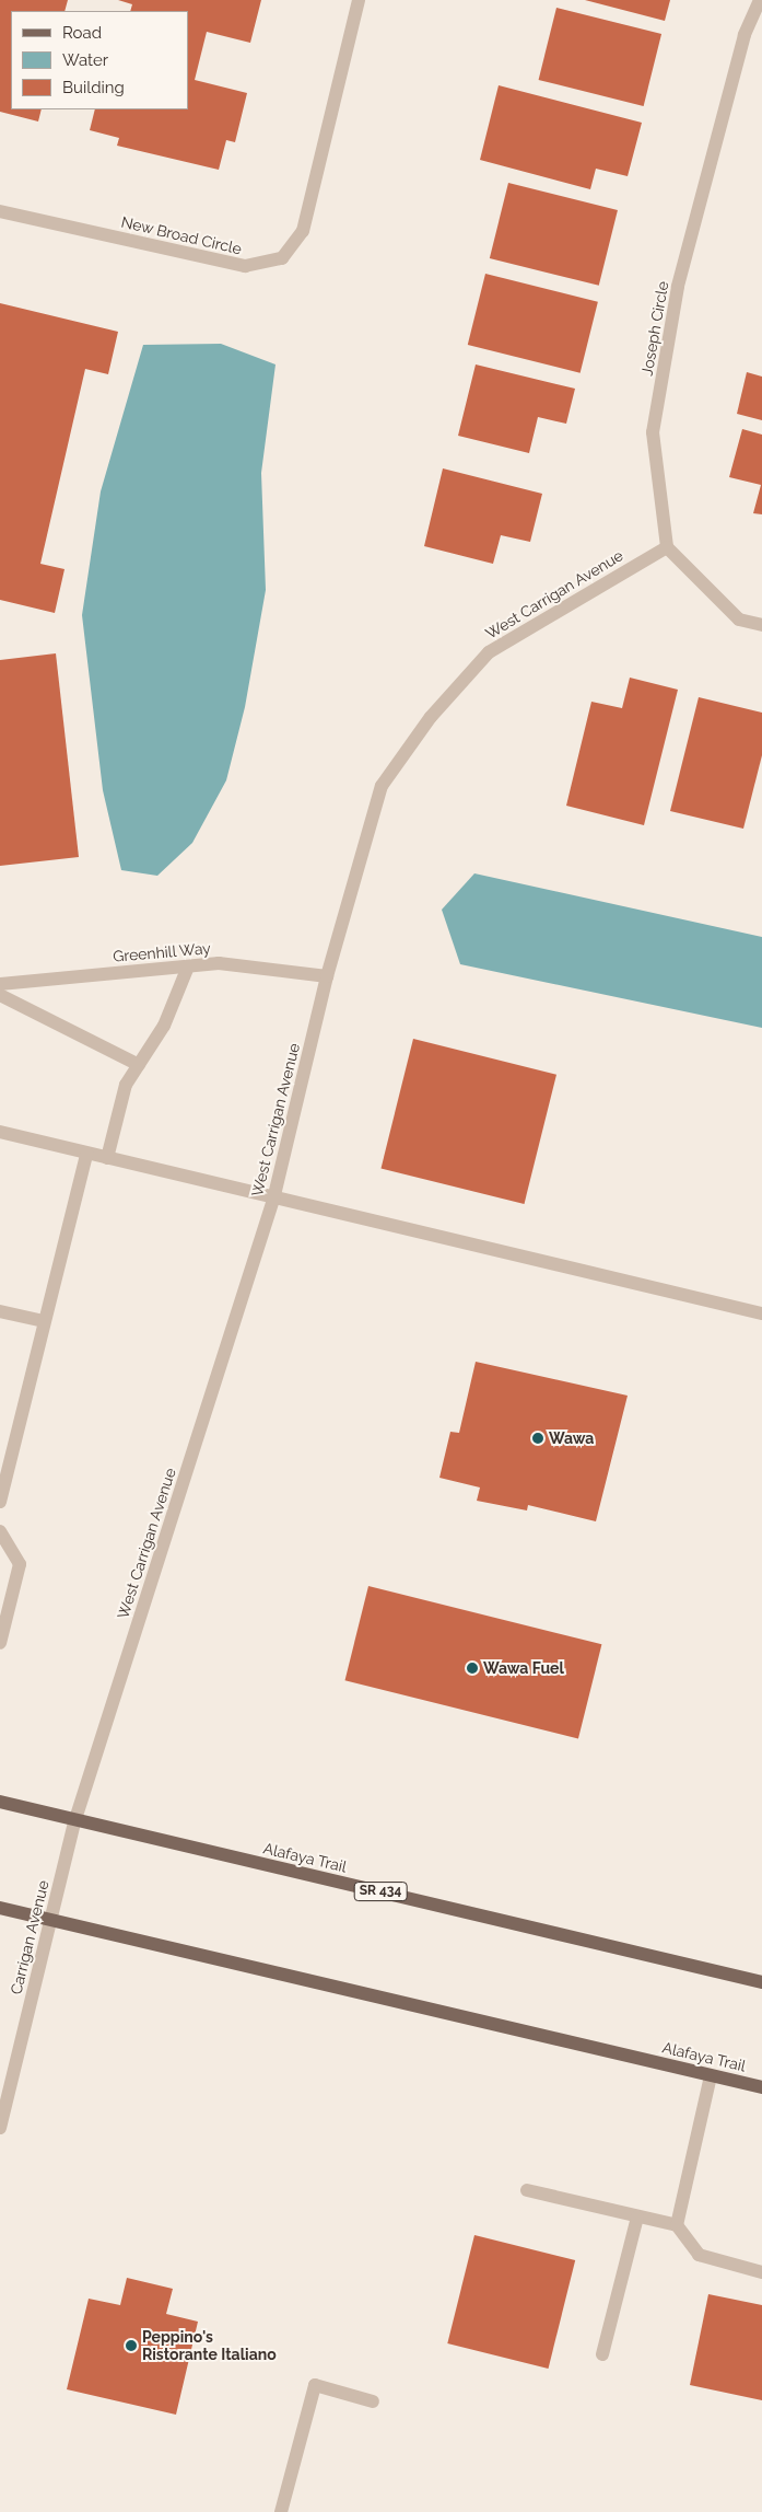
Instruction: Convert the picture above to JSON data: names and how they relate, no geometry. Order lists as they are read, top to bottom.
{
  "streets": {
    "main road": ["Alafaya Trail", "SR 434"],
    "street": [
      "New Broad Circle",
      "Joseph Circle",
      "West Carrigan Avenue",
      "Greenhill Way",
      "Carrigan Avenue"
    ]
  },
  "crossings": [
    ["Joseph Circle", "West Carrigan Avenue"],
    ["West Carrigan Avenue", "Greenhill Way"],
    ["West Carrigan Avenue", "Alafaya Trail"],
    ["West Carrigan Avenue", "Carrigan Avenue"],
    ["Alafaya Trail", "Carrigan Avenue"]
  ],
  "places": ["Wawa", "Wawa Fuel", "Peppino's Ristorante Italiano"],
  "legend": ["Road", "Water", "Building"]
}
